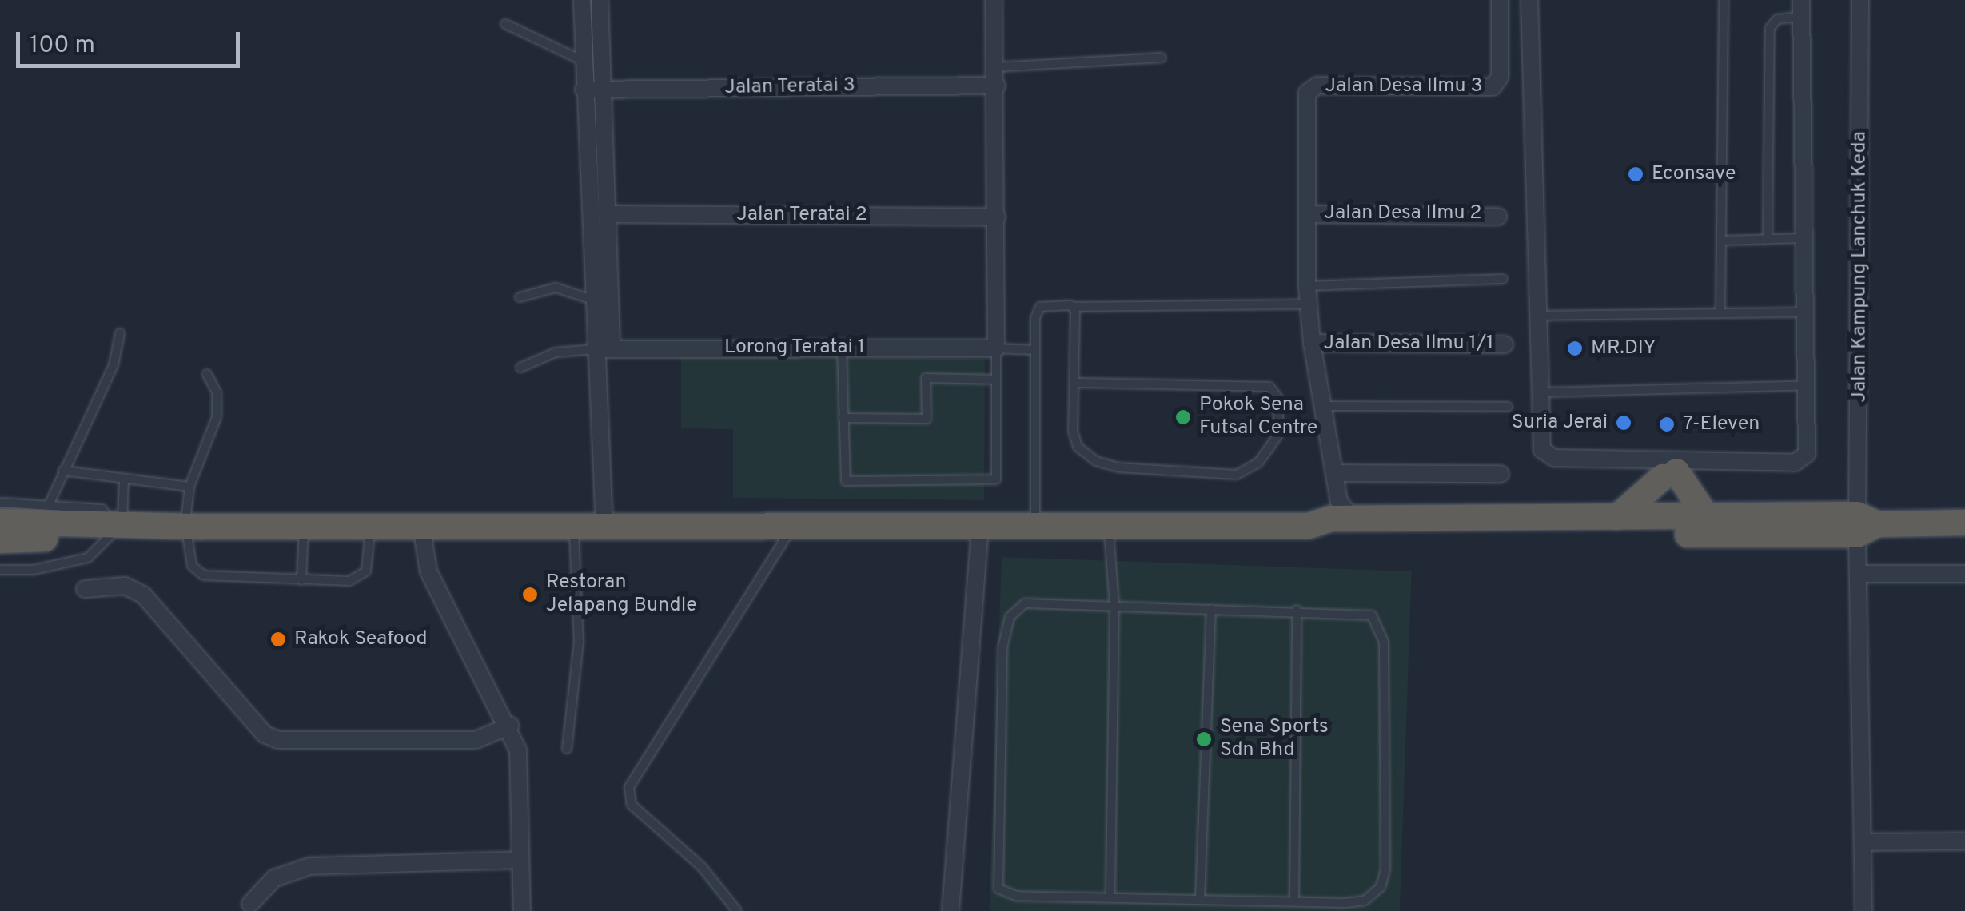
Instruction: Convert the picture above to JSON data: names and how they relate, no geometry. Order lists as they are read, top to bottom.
{
  "streets": {
    "street": [
      "Jalan Desa Ilmu 3",
      "Jalan Teratai 3",
      "Jalan Desa Ilmu 2",
      "Jalan Teratai 2",
      "Jalan Kampung Lanchuk Keda",
      "Jalan Desa Ilmu 1/1",
      "Lorong Teratai 1"
    ]
  },
  "crossings": [
    ["Jalan Desa Ilmu 3", "Jalan Desa Ilmu 2"]
  ],
  "places": [
    "Econsave",
    "MR.DIY",
    "Pokok Sena Futsal Centre",
    "Suria Jerai",
    "7-Eleven",
    "Restoran Jelapang Bundle",
    "Rakok Seafood",
    "Sena Sports Sdn Bhd"
  ],
  "scale_bar": "100 m"
}
